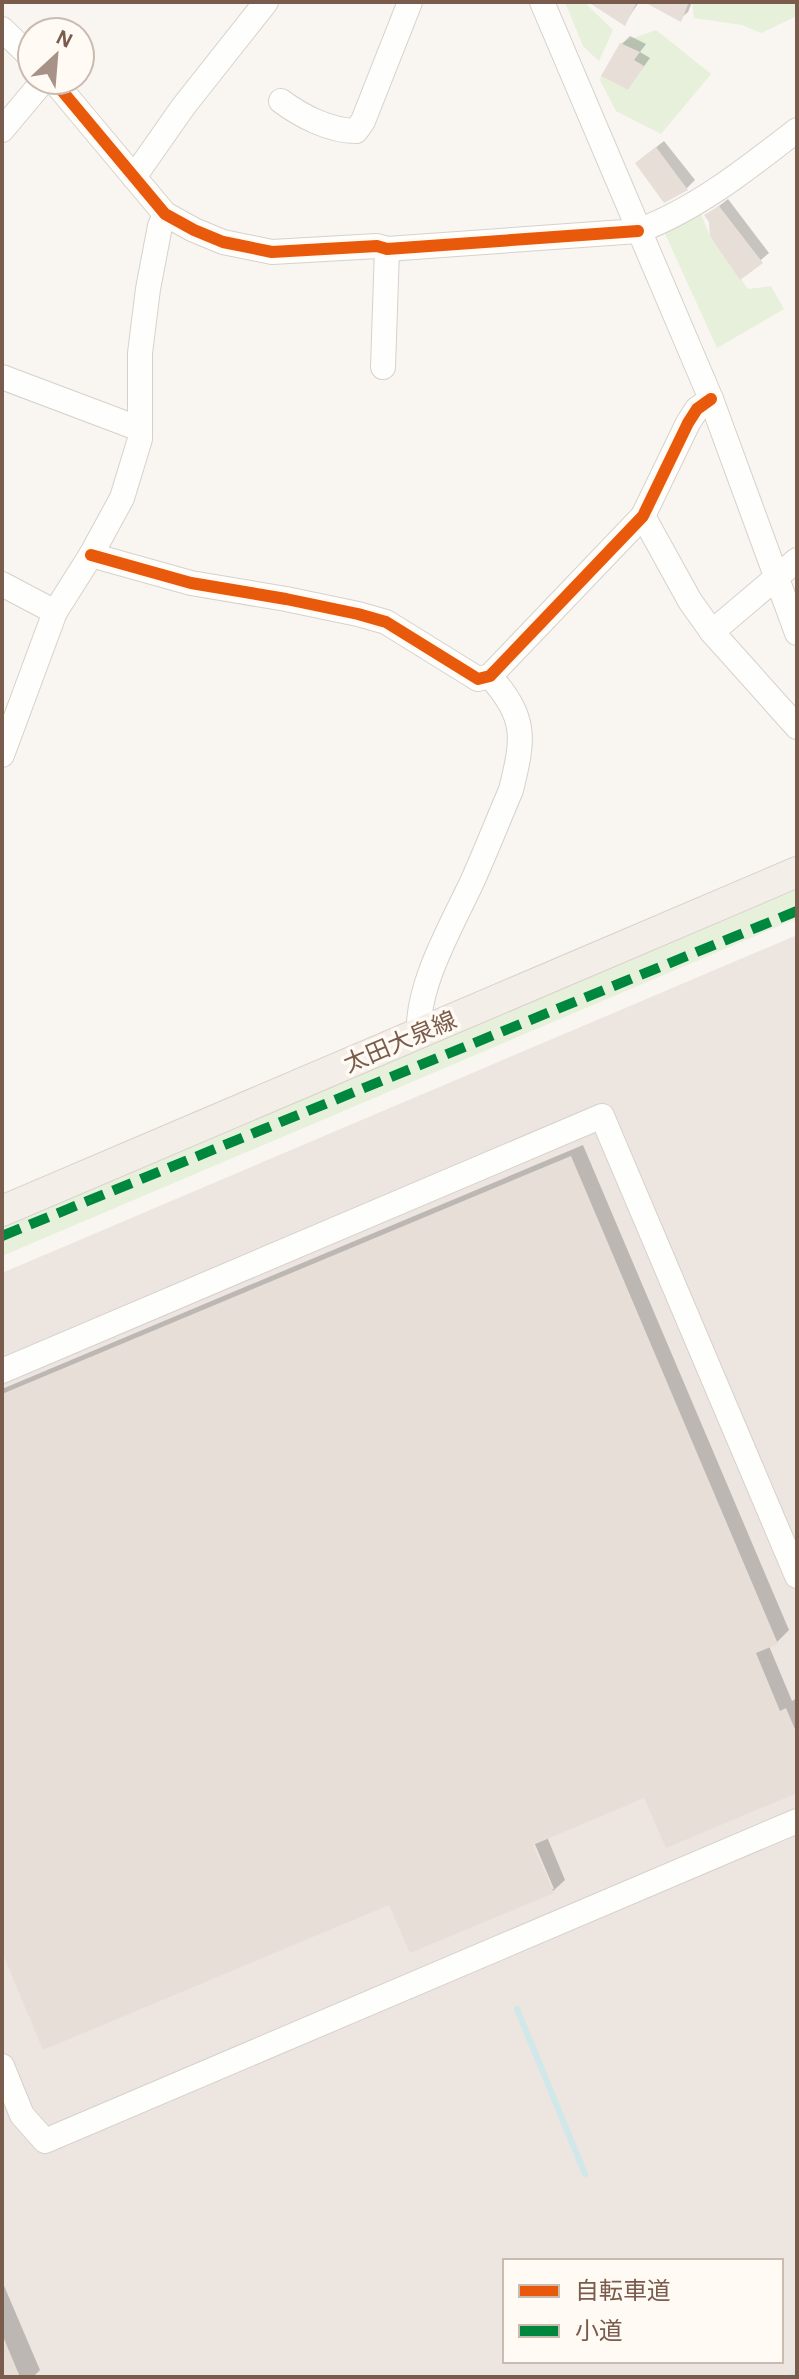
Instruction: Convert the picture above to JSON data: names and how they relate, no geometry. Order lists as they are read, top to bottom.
{
  "streets": {
    "main road": ["太田大泉線"]
  },
  "legend": ["自転車道", "小道"],
  "north": "top right"
}
